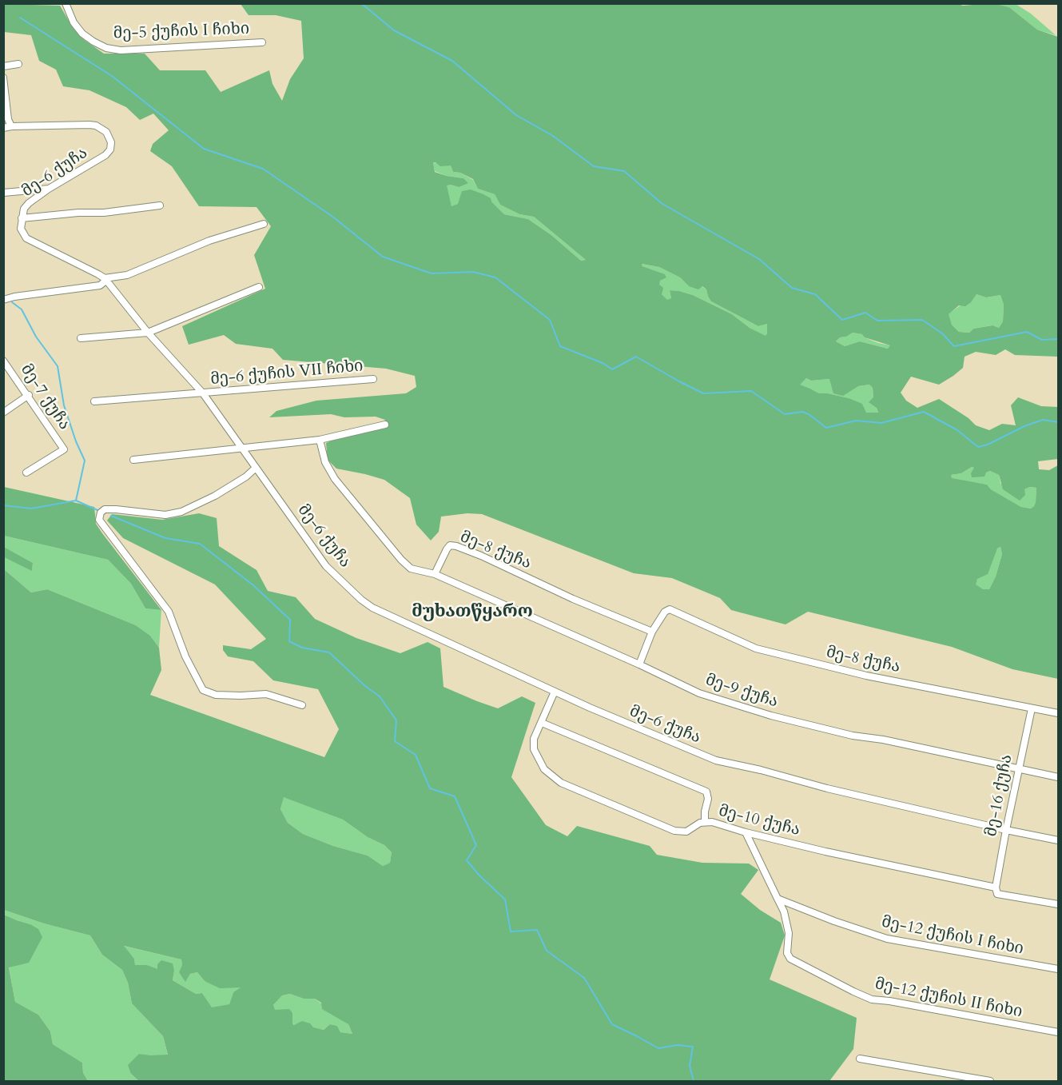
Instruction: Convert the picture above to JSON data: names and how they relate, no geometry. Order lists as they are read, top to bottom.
{
  "streets": {
    "street": [
      "მე-5 ქუჩის I ჩიხი",
      "მე-6 ქუჩა",
      "მე-6 ქუჩის VII ჩიხი",
      "მე-7 ქუჩა",
      "მე-8 ქუჩა",
      "მე-9 ქუჩა",
      "მე-16 ქუჩა",
      "მე-10 ქუჩა",
      "მე-12 ქუჩის I ჩიხი",
      "მე-12 ქუჩის II ჩიხი"
    ]
  },
  "crossings": [
    ["მე-6 ქუჩა", "მე-6 ქუჩის VII ჩიხი"],
    ["მე-6 ქუჩა", "მე-16 ქუჩა"],
    ["მე-6 ქუჩა", "მე-10 ქუჩა"],
    ["მე-8 ქუჩა", "მე-9 ქუჩა"],
    ["მე-8 ქუჩა", "მე-16 ქუჩა"],
    ["მე-9 ქუჩა", "მე-16 ქუჩა"],
    ["მე-16 ქუჩა", "მე-10 ქუჩა"],
    ["მე-12 ქუჩის I ჩიხი", "მე-12 ქუჩის II ჩიხი"]
  ],
  "districts": ["მუხათწყარო"]
}
